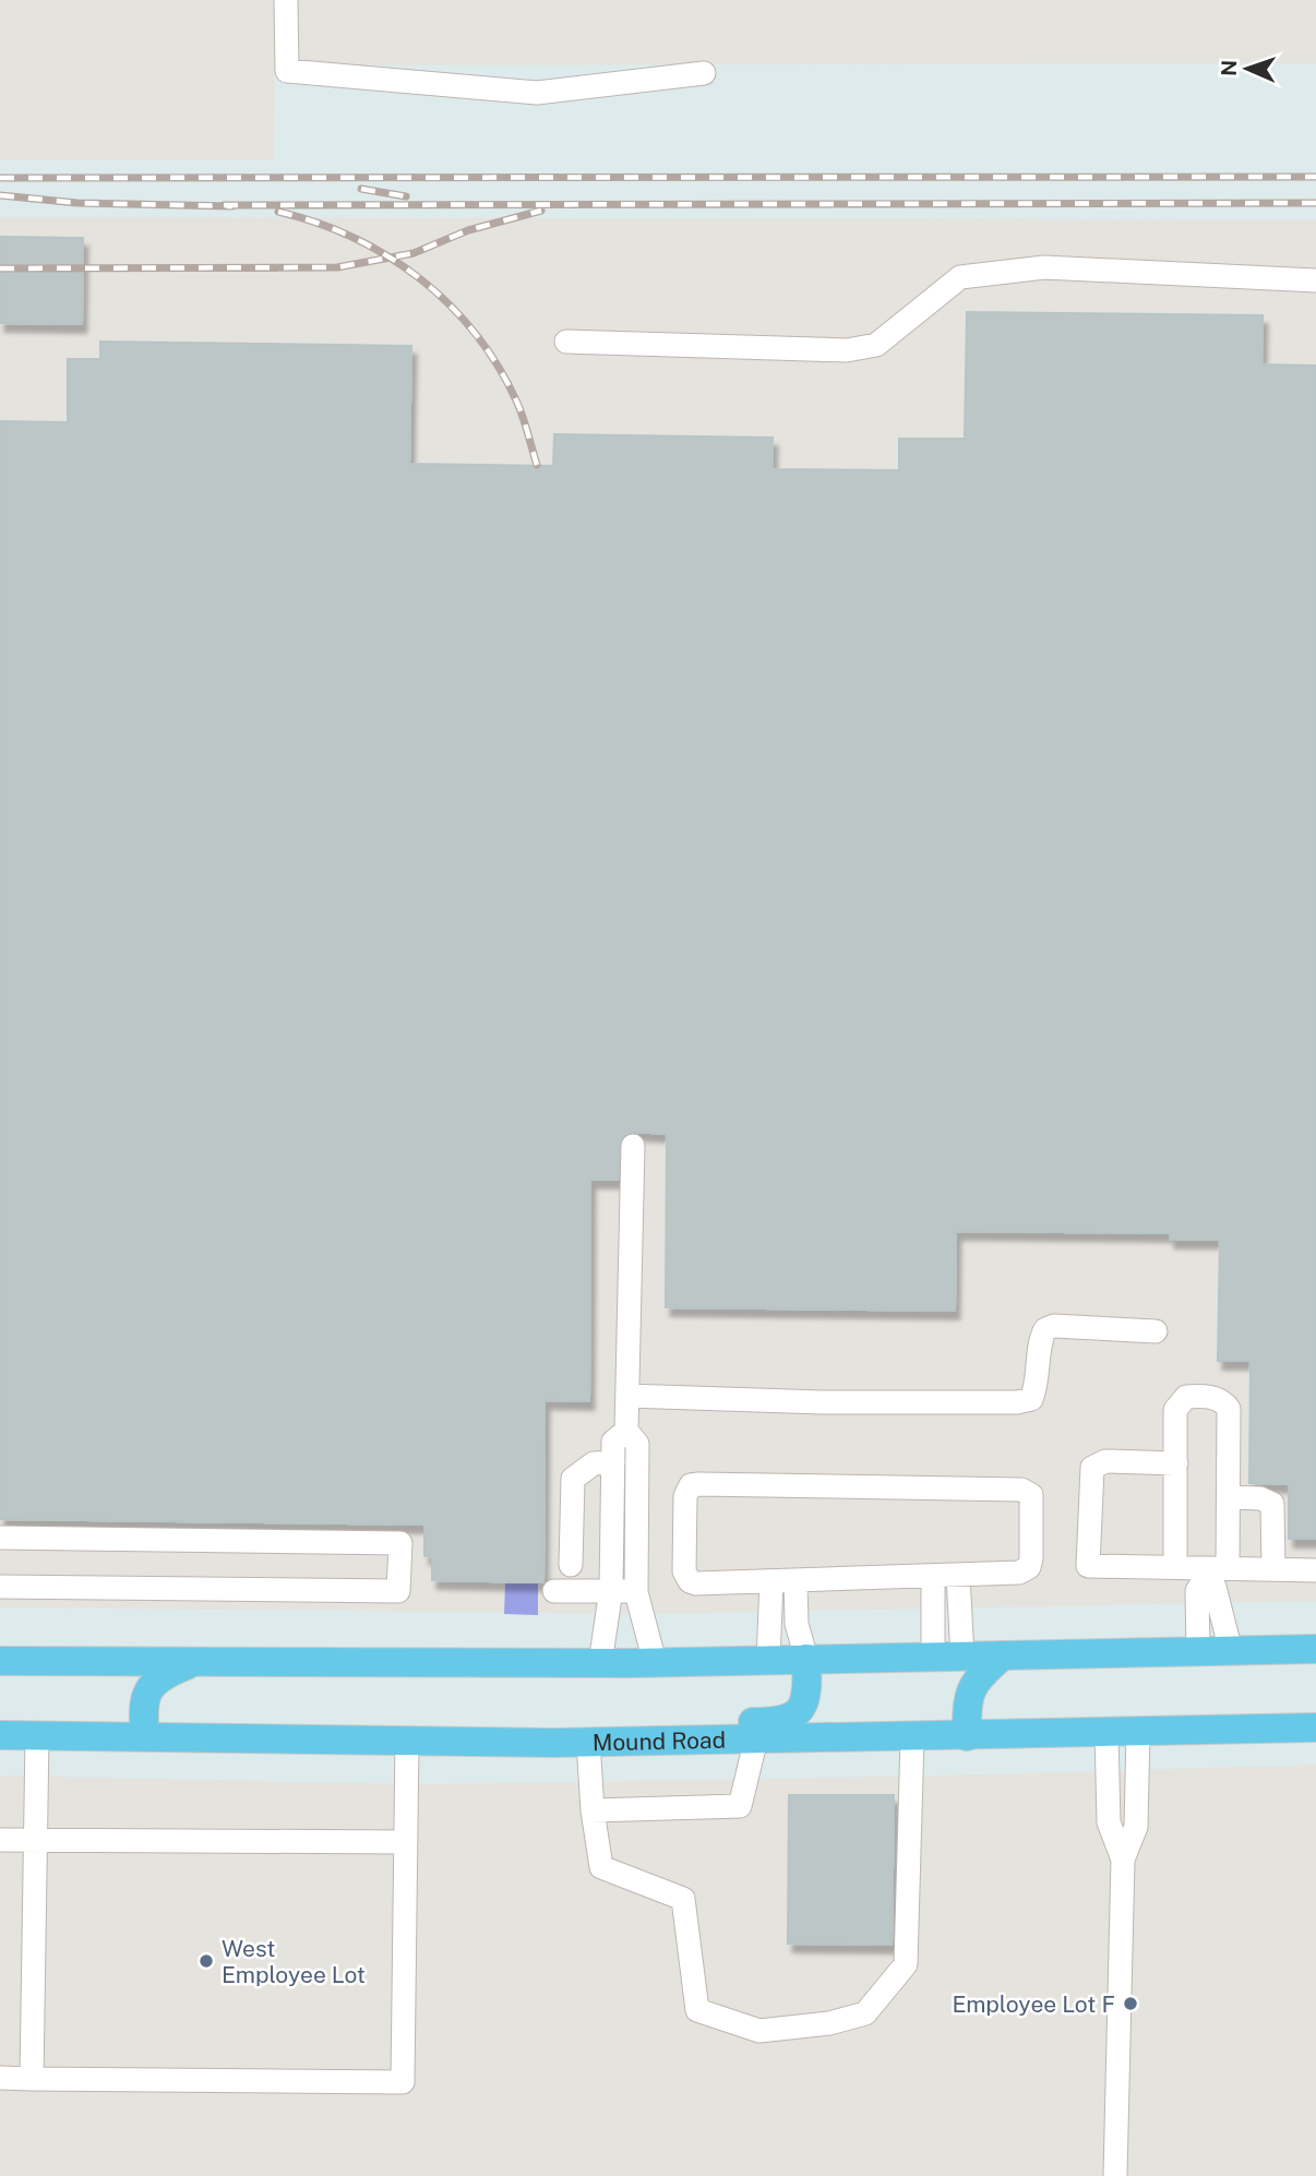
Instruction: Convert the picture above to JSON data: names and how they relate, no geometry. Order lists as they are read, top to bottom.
{
  "streets": {
    "main road": ["Mound Road"]
  },
  "places": ["West Employee Lot", "Employee Lot F"],
  "north": "left"
}
